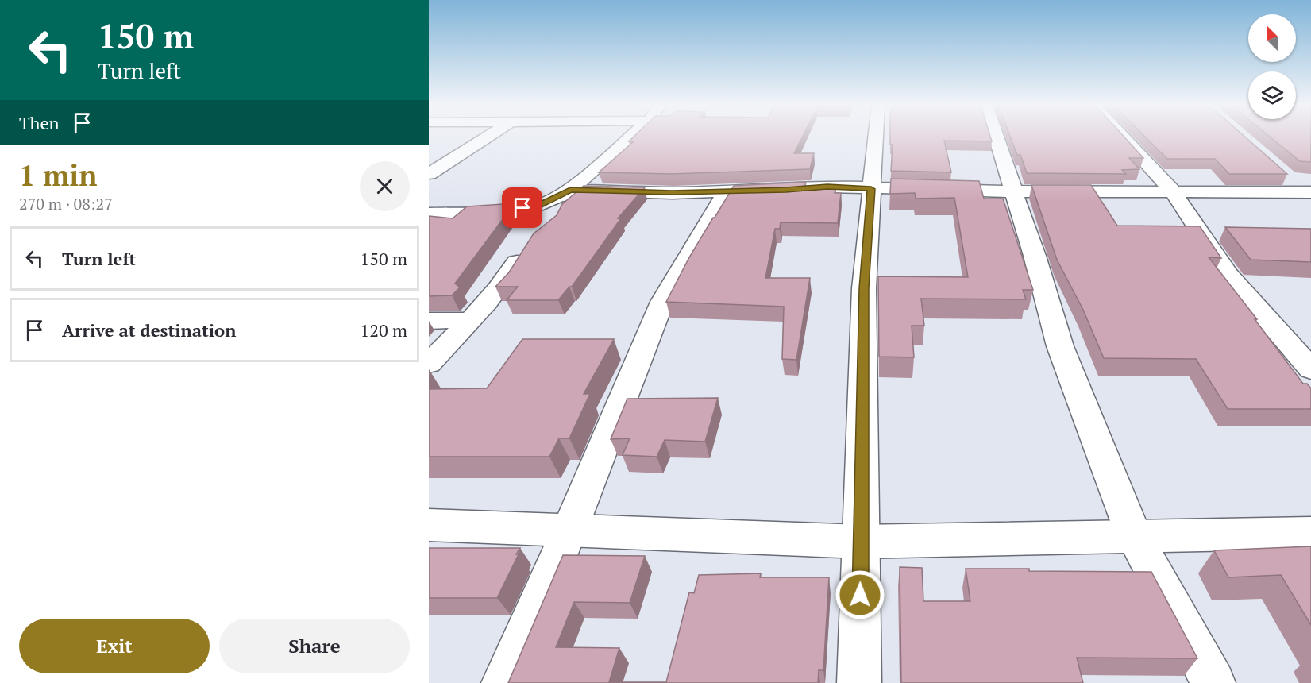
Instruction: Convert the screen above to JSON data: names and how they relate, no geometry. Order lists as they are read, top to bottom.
{
  "north": "top left",
  "page": {
    "turn": ["150 m", "Turn left"],
    "then": "Then",
    "heading": ["1 min", "270 m · 08:27"],
    "list": [
      {
        "name": "Turn left",
        "value": "150 m"
      },
      {
        "name": "Arrive at destination",
        "value": "120 m"
      }
    ],
    "buttons": ["Exit", "Share"]
  }
}
